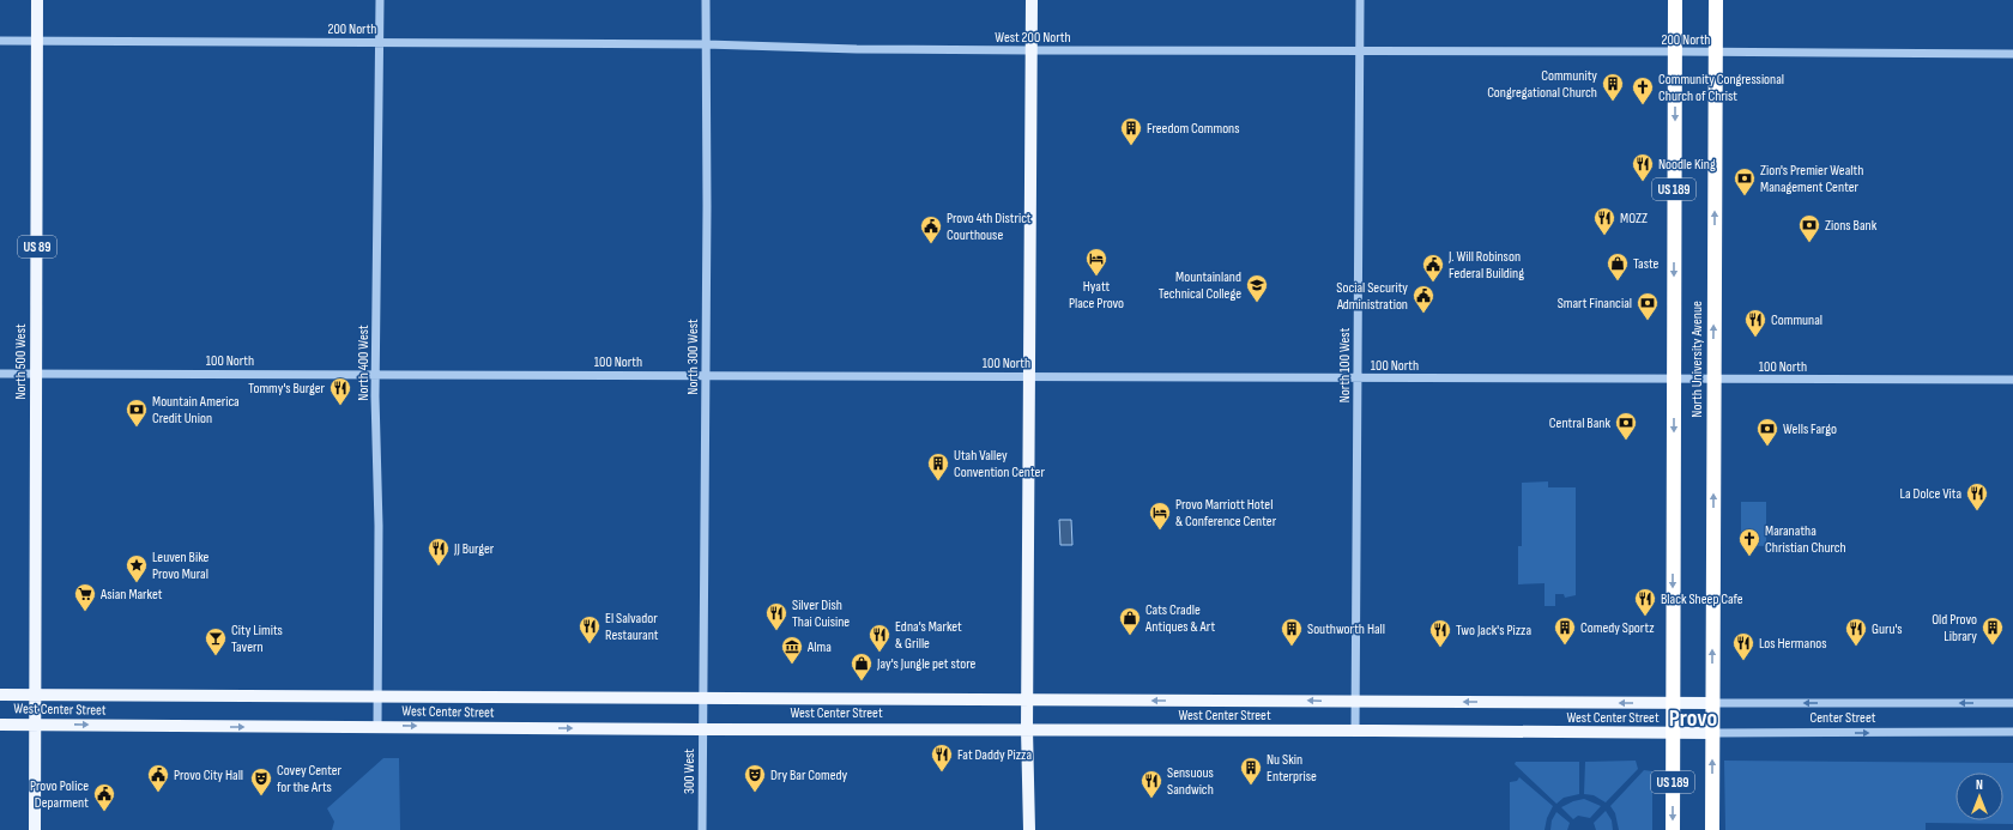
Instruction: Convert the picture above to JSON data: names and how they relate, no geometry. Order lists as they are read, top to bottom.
{
  "streets": {
    "highway": ["US 189", "North University Avenue"],
    "main road": [
      "US 89",
      "North 500 West",
      "West Center Street",
      "Center Street"
    ],
    "street": [
      "200 North",
      "West 200 North",
      "North 300 West",
      "100 North",
      "North 400 West",
      "North 100 West",
      "300 West"
    ]
  },
  "crossings": [
    ["200 North", "West 200 North"],
    ["200 North", "North 300 West"],
    ["200 North", "North University Avenue"],
    ["200 North", "North 500 West"],
    ["200 North", "North 400 West"],
    ["200 North", "North 100 West"],
    ["West 200 North", "North 300 West"],
    ["West 200 North", "North 100 West"],
    ["US 189", "North University Avenue"],
    ["US 189", "West Center Street"],
    ["US 189", "Center Street"],
    ["US 89", "North 500 West"],
    ["US 89", "West Center Street"],
    ["North 300 West", "100 North"],
    ["North 300 West", "West Center Street"],
    ["North 300 West", "300 West"],
    ["North University Avenue", "100 North"],
    ["North University Avenue", "West Center Street"],
    ["North University Avenue", "Center Street"],
    ["100 North", "North 500 West"],
    ["100 North", "North 400 West"],
    ["100 North", "North 100 West"],
    ["North 500 West", "West Center Street"],
    ["North 400 West", "West Center Street"],
    ["North 100 West", "West Center Street"],
    ["West Center Street", "Center Street"],
    ["West Center Street", "300 West"]
  ],
  "districts": ["Provo"],
  "places": {
    "building": [
      "Community Congregational Church",
      "Freedom Commons",
      "Utah Valley Convention Center",
      "Comedy Sportz",
      "Old Provo Library",
      "Southworth Hall",
      "Nu Skin Enterprise"
    ],
    "church": ["Community Congressional Church of Christ", "Maranatha Christian Church"],
    "restaurant": [
      "Noodle King",
      "MOZZ",
      "Communal",
      "Tommy's Burger",
      "La Dolce Vita",
      "JJ Burger",
      "Black Sheep Cafe",
      "Silver Dish Thai Cuisine",
      "El Salvador Restaurant",
      "Guru's",
      "Two Jack's Pizza",
      "Edna's Market & Grille",
      "Los Hermanos",
      "Fat Daddy Pizza",
      "Sensuous Sandwich"
    ],
    "bank": [
      "Zion's Premier Wealth Management Center",
      "Zions Bank",
      "Smart Financial",
      "Mountain America Credit Union",
      "Central Bank",
      "Wells Fargo"
    ],
    "public building": [
      "Provo 4th District Courthouse",
      "J. Will Robinson Federal Building",
      "Social Security Administration",
      "Provo City Hall",
      "Provo Police Deparment"
    ],
    "hotel": ["Hyatt Place Provo", "Provo Marriott Hotel & Conference Center"],
    "shop": ["Taste", "Cats Cradle Antiques & Art", "Jay's Jungle pet store"],
    "school or university": ["Mountainland Technical College"],
    "place": ["Leuven Bike Provo Mural"],
    "supermarket": ["Asian Market"],
    "bar": ["City Limits Tavern"],
    "museum": ["Alma"],
    "theatre": ["Dry Bar Comedy", "Covey Center for the Arts"]
  },
  "north": "top"
}
